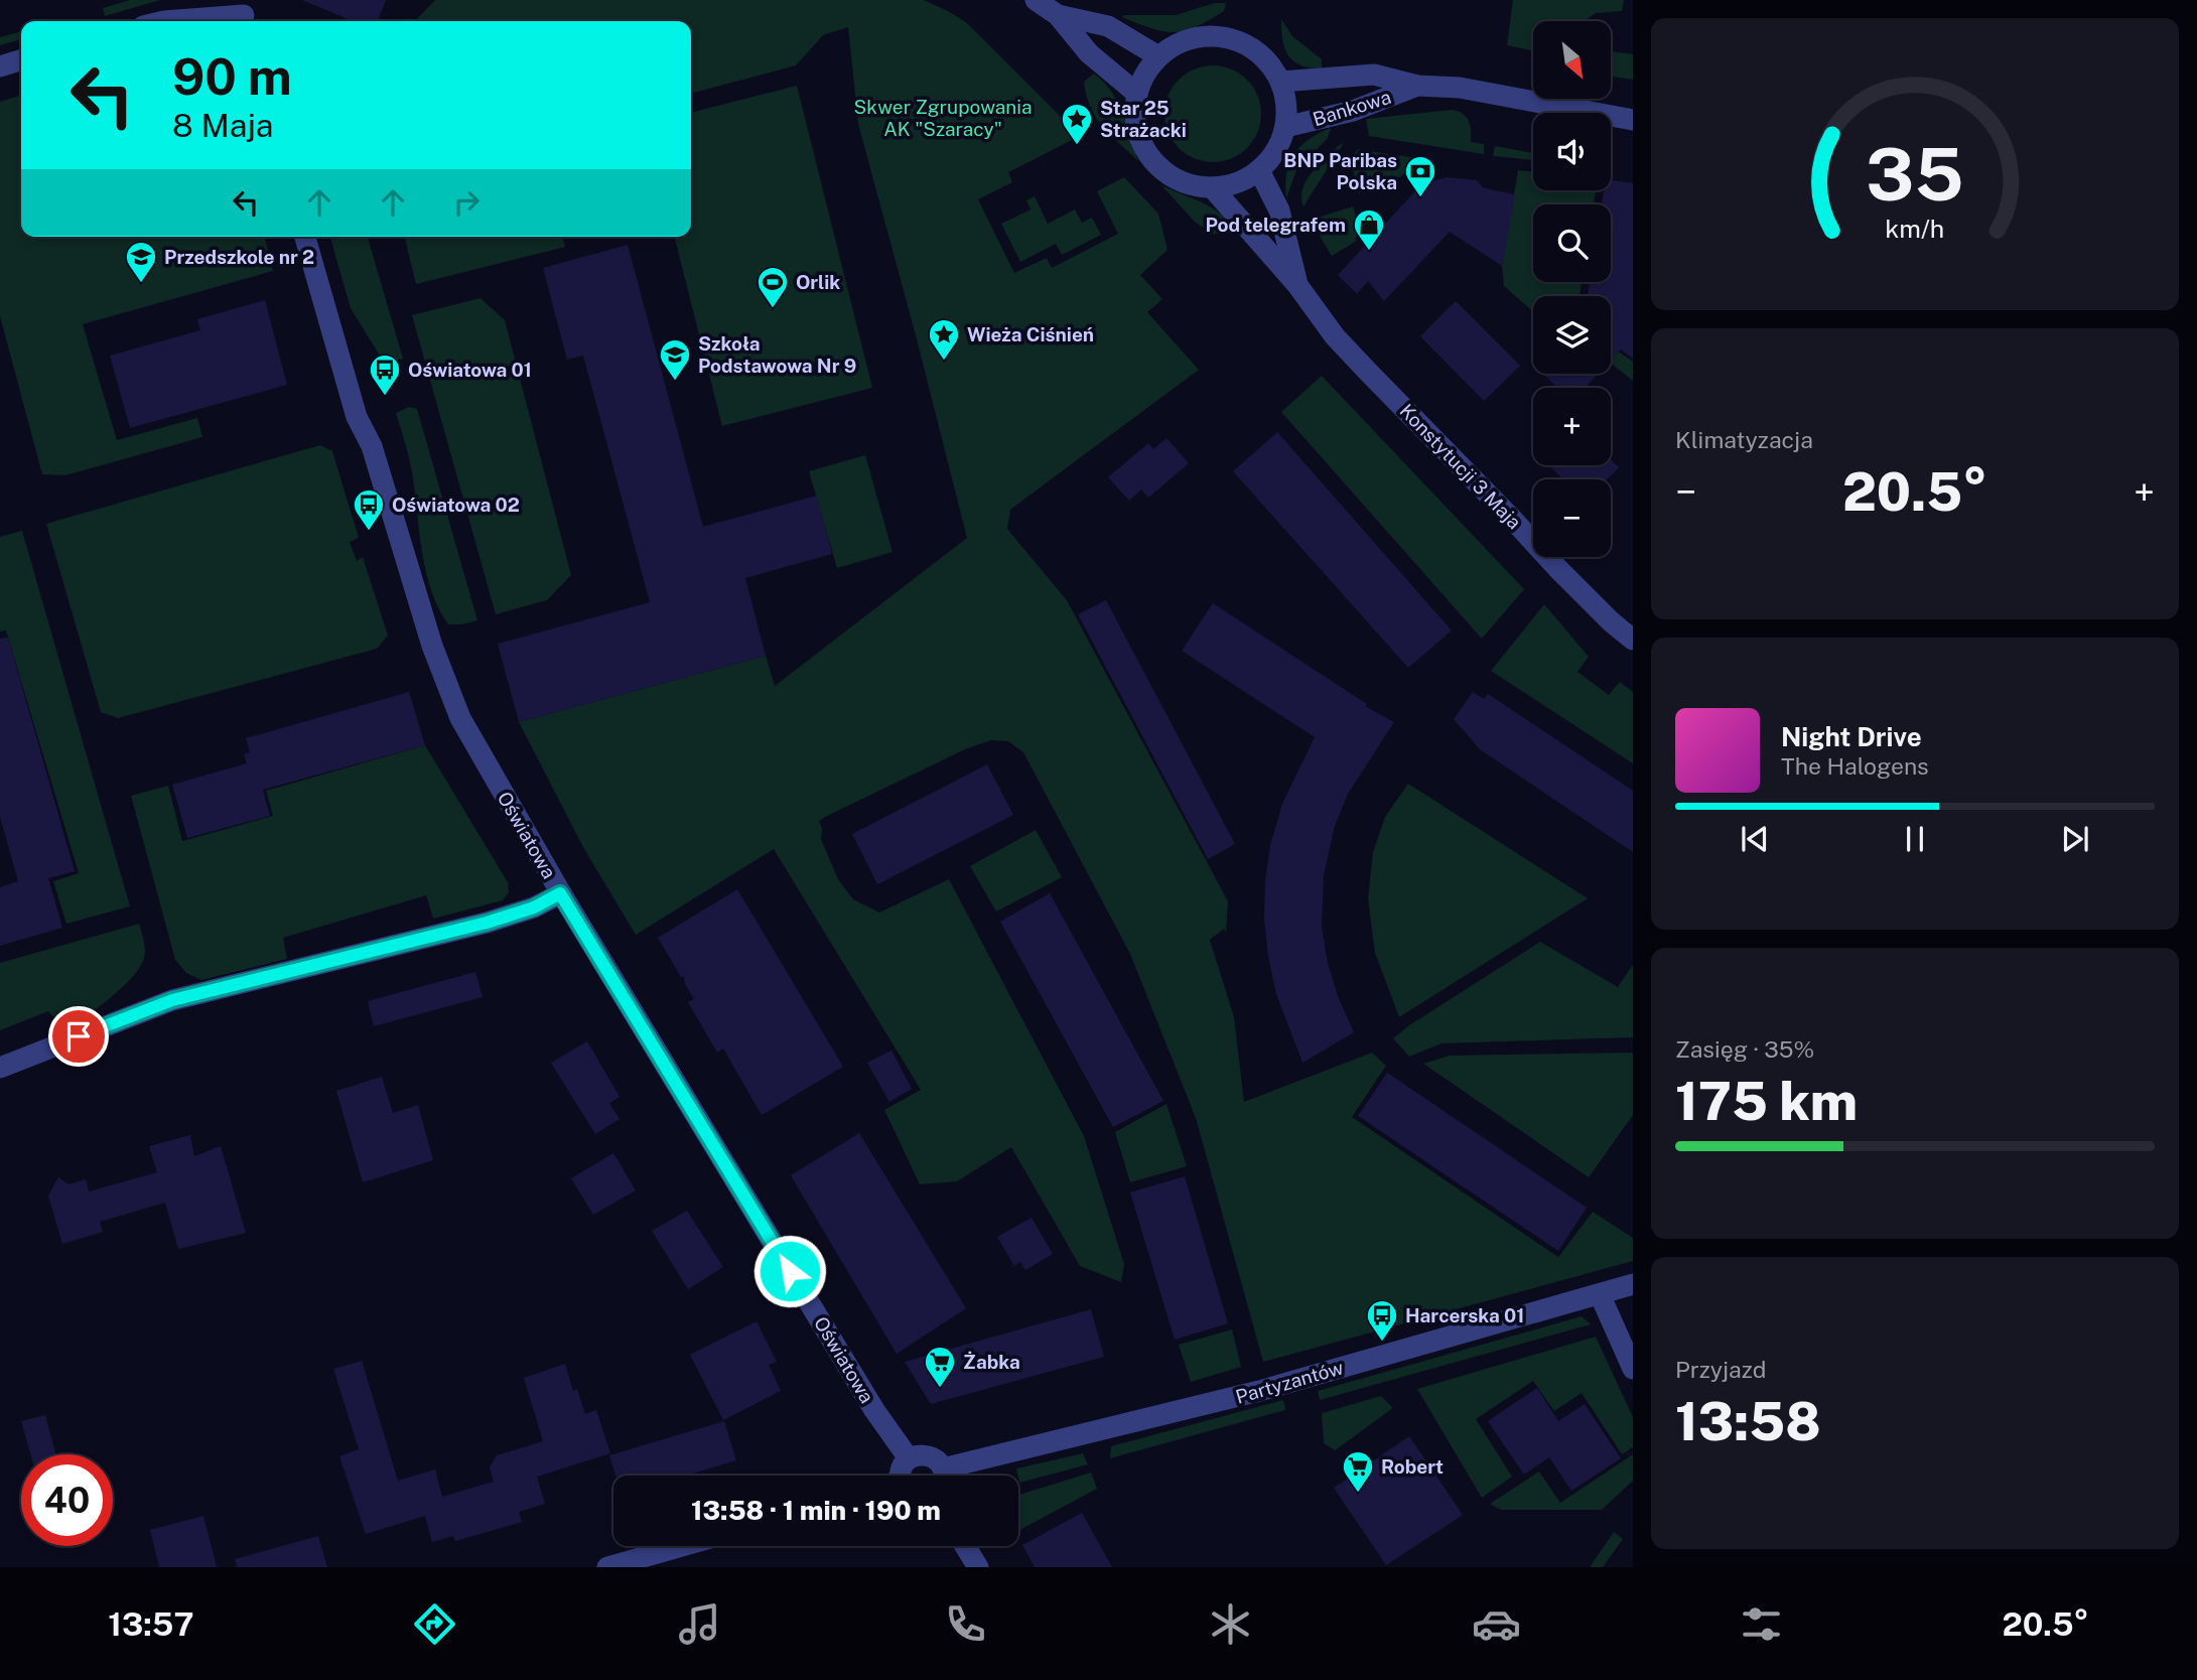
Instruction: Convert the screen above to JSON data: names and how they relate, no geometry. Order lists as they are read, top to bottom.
{
  "streets": {
    "street": [
      "Bankowa",
      "Konstytucji 3 Maja",
      "Oświatowa",
      "Partyzantów"
    ]
  },
  "crossings": [
    ["Bankowa", "Konstytucji 3 Maja"]
  ],
  "parks": ["Skwer Zgrupowania AK \"Szaracy\""],
  "places": {
    "place": ["Star 25 Strażacki", "Wieża Ciśnień"],
    "bank": ["BNP Paribas Polska"],
    "shop": ["Pod telegrafem"],
    "school or university": ["Przedszkole nr 2", "Szkoła Podstawowa Nr 9"],
    "sports": ["Orlik"],
    "bus stop": ["Oświatowa 01", "Oświatowa 02", "Harcerska 01"],
    "supermarket": ["Żabka", "Robert"]
  },
  "north": "bottom right",
  "page": {
    "map_buttons": ["+", "−"],
    "turn": ["90 m", "8 Maja"],
    "tile": [
      "Klimatyzacja",
      ["Zasięg · 35%", "175 km"],
      ["Przyjazd", "13:58"]
    ],
    "heat": ["−", "20.5°", "+"],
    "song": ["Night Drive", "The Halogens"],
    "limit": "40",
    "trip": "13:58 · 1 min · 190 m",
    "tabs": ["13:57", "20.5°"],
    "gauge": ["35", "km/h"]
  }
}
